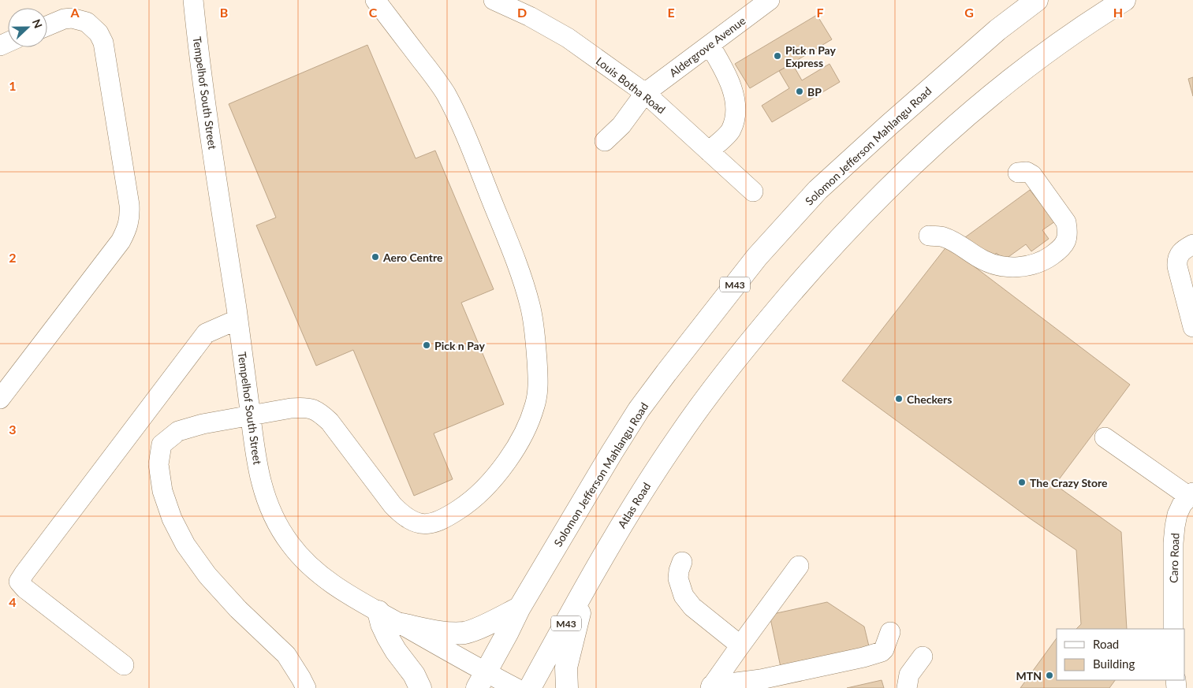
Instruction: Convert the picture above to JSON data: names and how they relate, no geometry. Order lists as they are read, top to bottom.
{
  "streets": {
    "main road": ["Solomon Jefferson Mahlangu Road", "M43", "Atlas Road"],
    "street": [
      "Aldergrove Avenue",
      "Louis Botha Road",
      "Tempelhof South Street",
      "Caro Road"
    ]
  },
  "crossings": [
    ["Aldergrove Avenue", "Louis Botha Road"],
    ["Tempelhof South Street", "Solomon Jefferson Mahlangu Road"]
  ],
  "places": [
    "Pick n Pay Express",
    "BP",
    "Aero Centre",
    "Pick n Pay",
    "Checkers",
    "The Crazy Store",
    "MTN"
  ],
  "legend": ["Road", "Building"],
  "north": "right",
  "grid": {
    "columns": [
      "A",
      "B",
      "C",
      "D",
      "E",
      "F",
      "G",
      "H"
    ],
    "rows": [
      "1",
      "2",
      "3",
      "4"
    ]
  }
}
